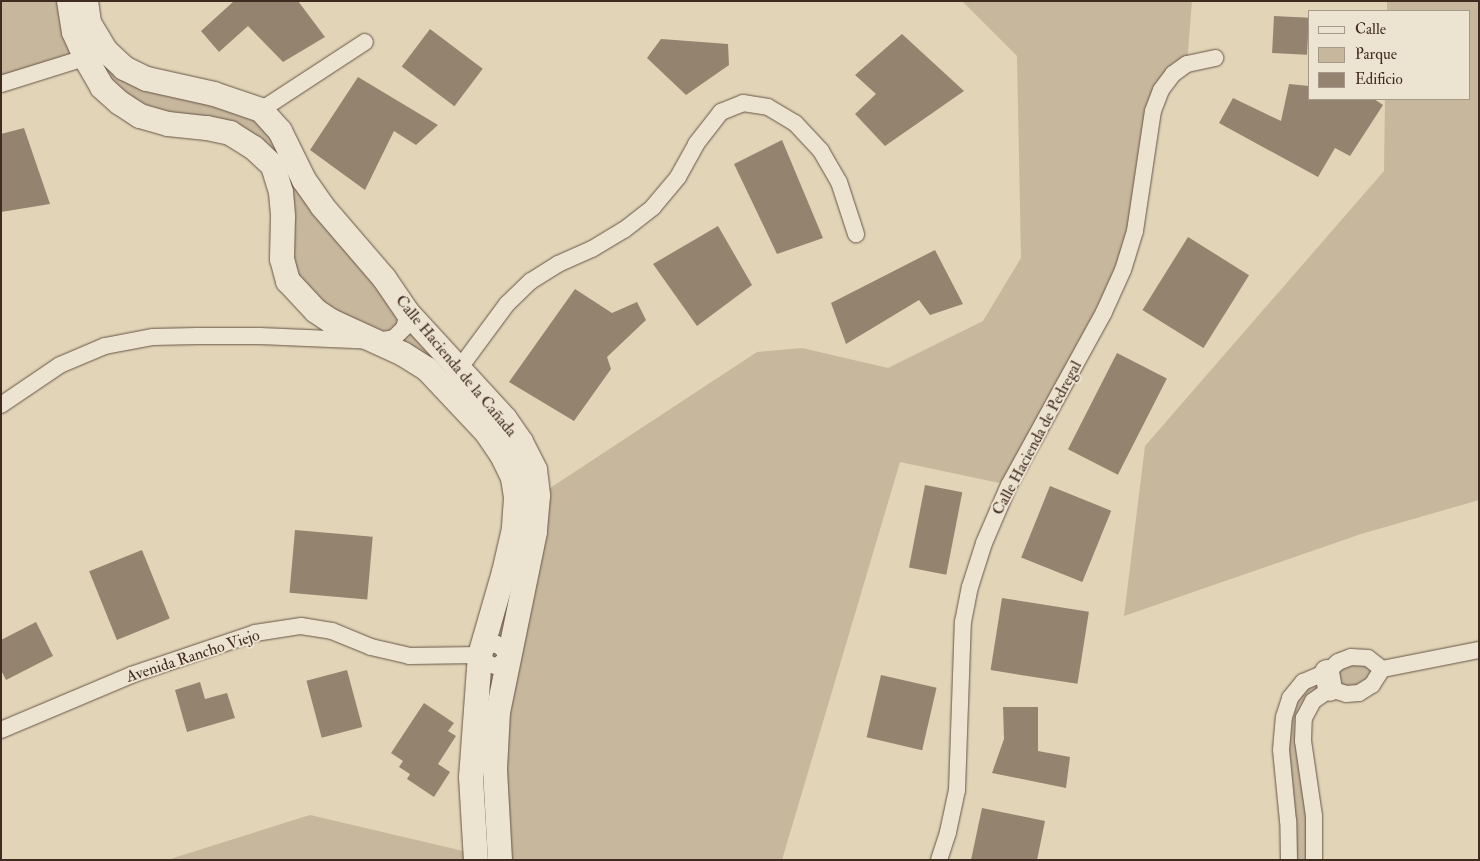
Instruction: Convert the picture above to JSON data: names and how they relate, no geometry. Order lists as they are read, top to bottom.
{
  "streets": {
    "street": ["Calle Hacienda de la Cañada", "Calle Hacienda de Pedregal", "Avenida Rancho Viejo"]
  },
  "crossings": [
    ["Calle Hacienda de la Cañada", "Avenida Rancho Viejo"]
  ],
  "legend": ["Calle", "Parque", "Edificio"]
}
